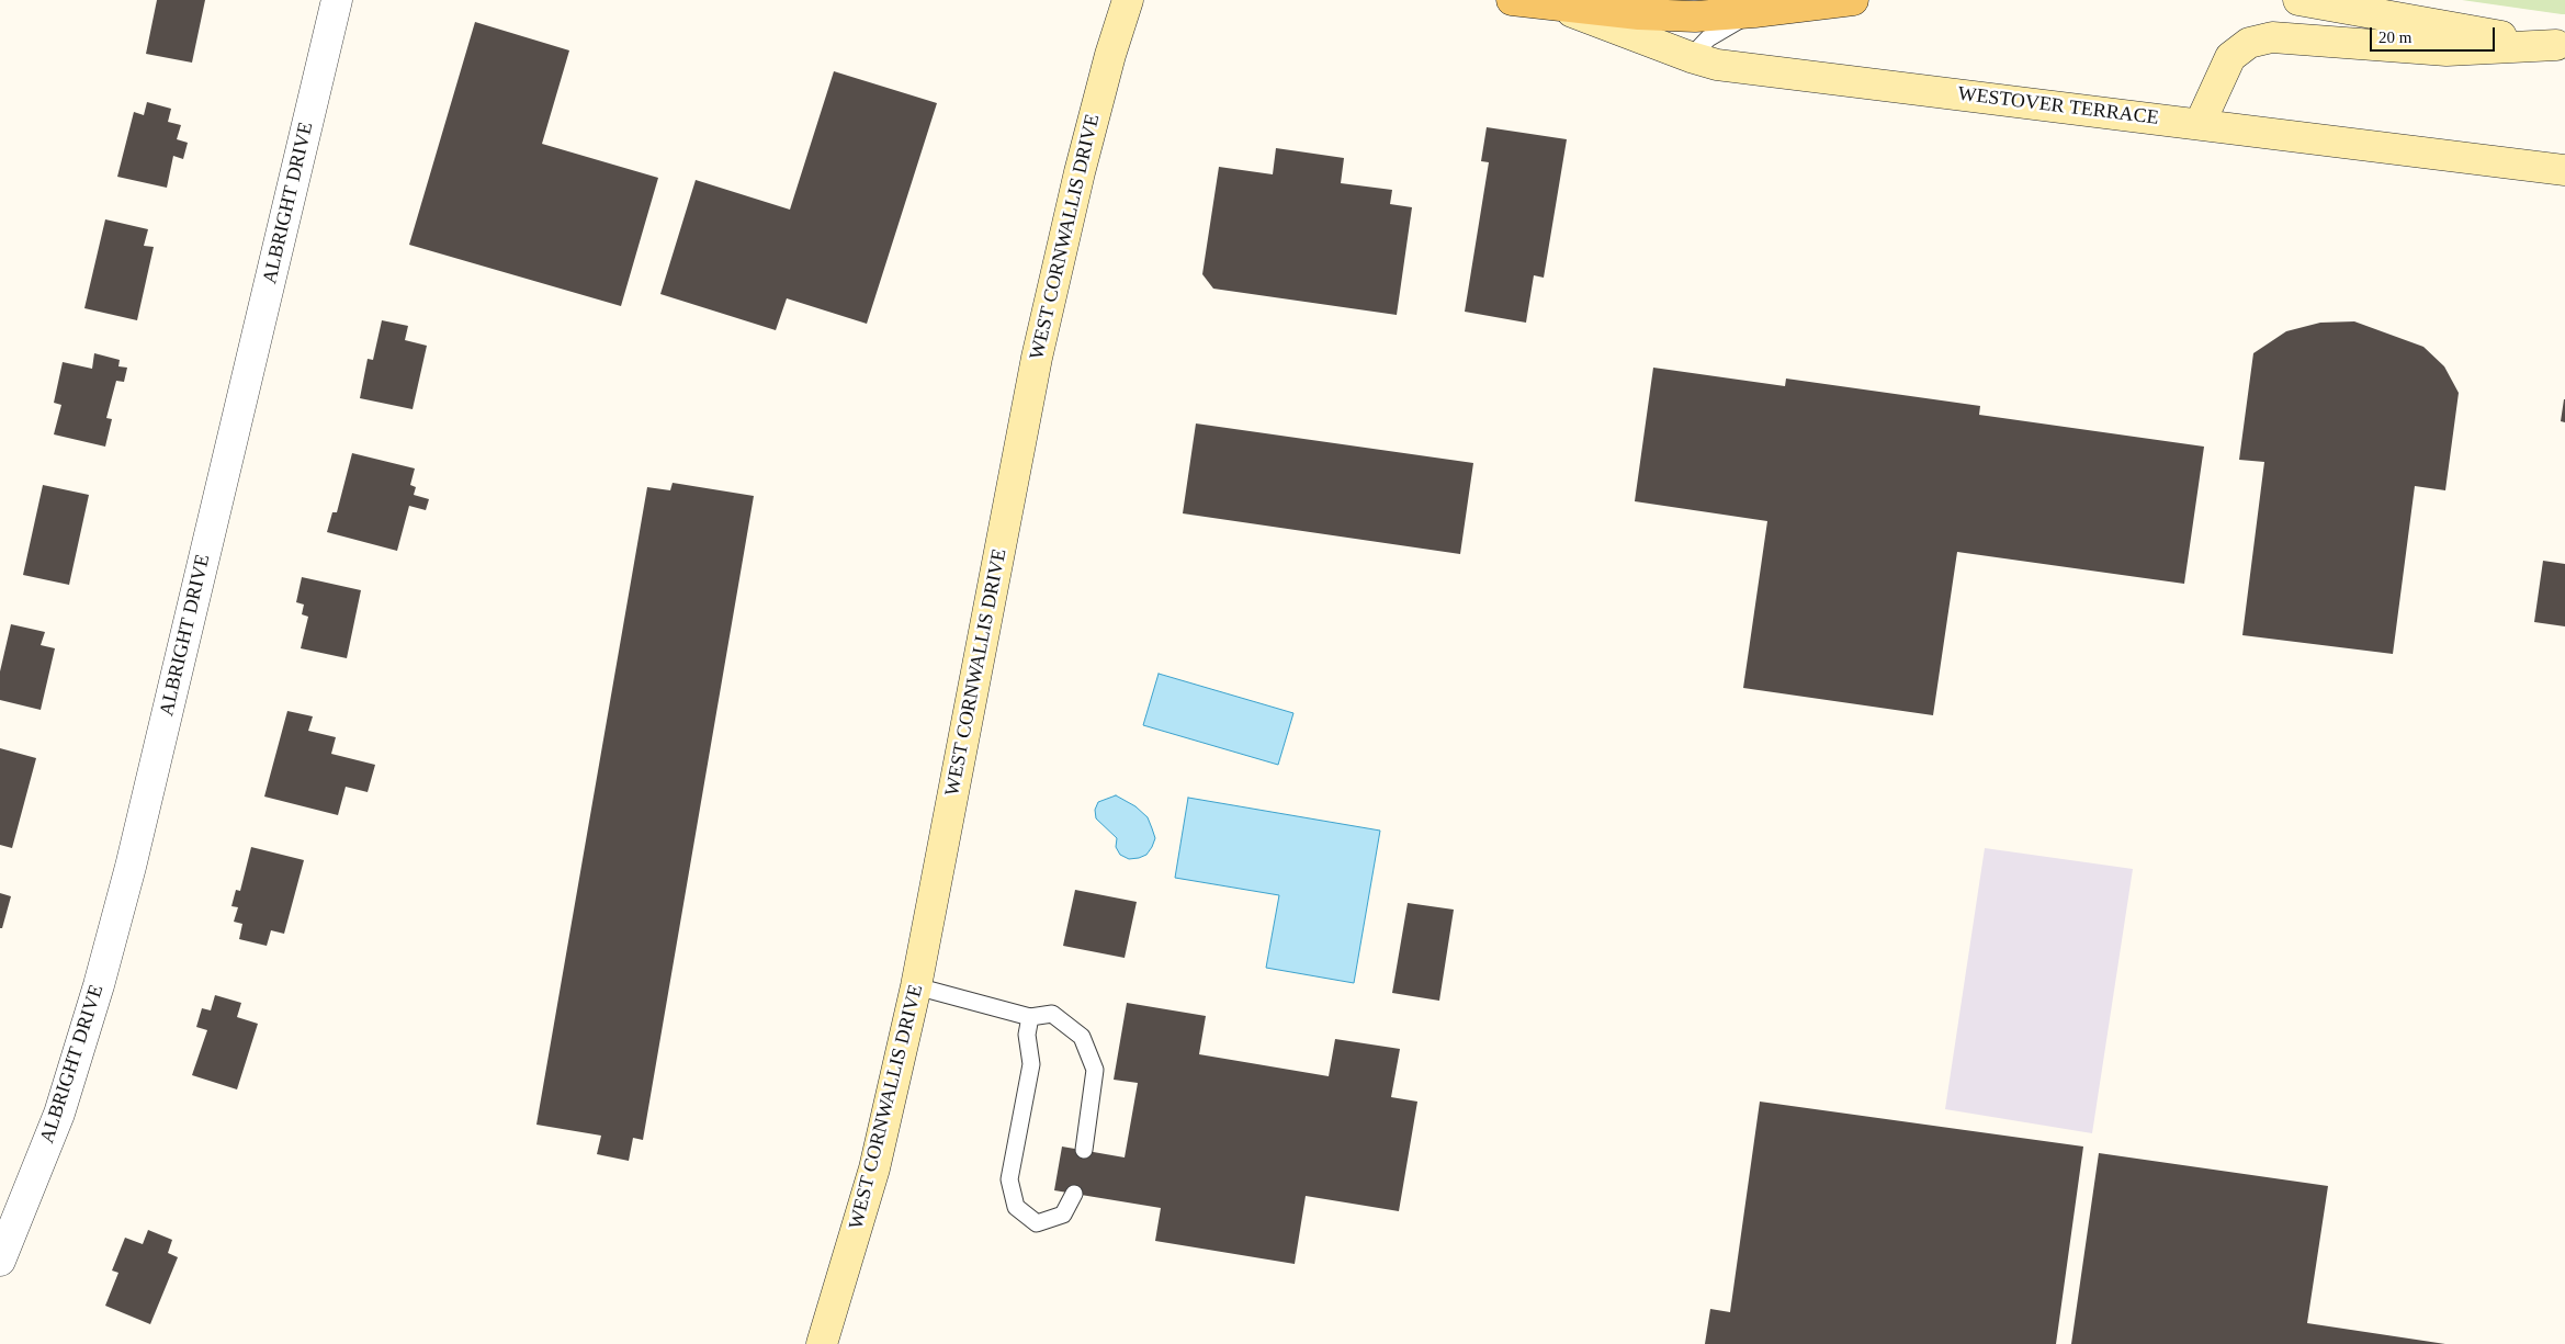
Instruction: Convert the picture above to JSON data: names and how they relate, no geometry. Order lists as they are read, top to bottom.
{
  "streets": {
    "main road": ["WESTOVER TERRACE", "WEST CORNWALLIS DRIVE"],
    "street": ["ALBRIGHT DRIVE"]
  },
  "scale_bar": "20 m"
}
